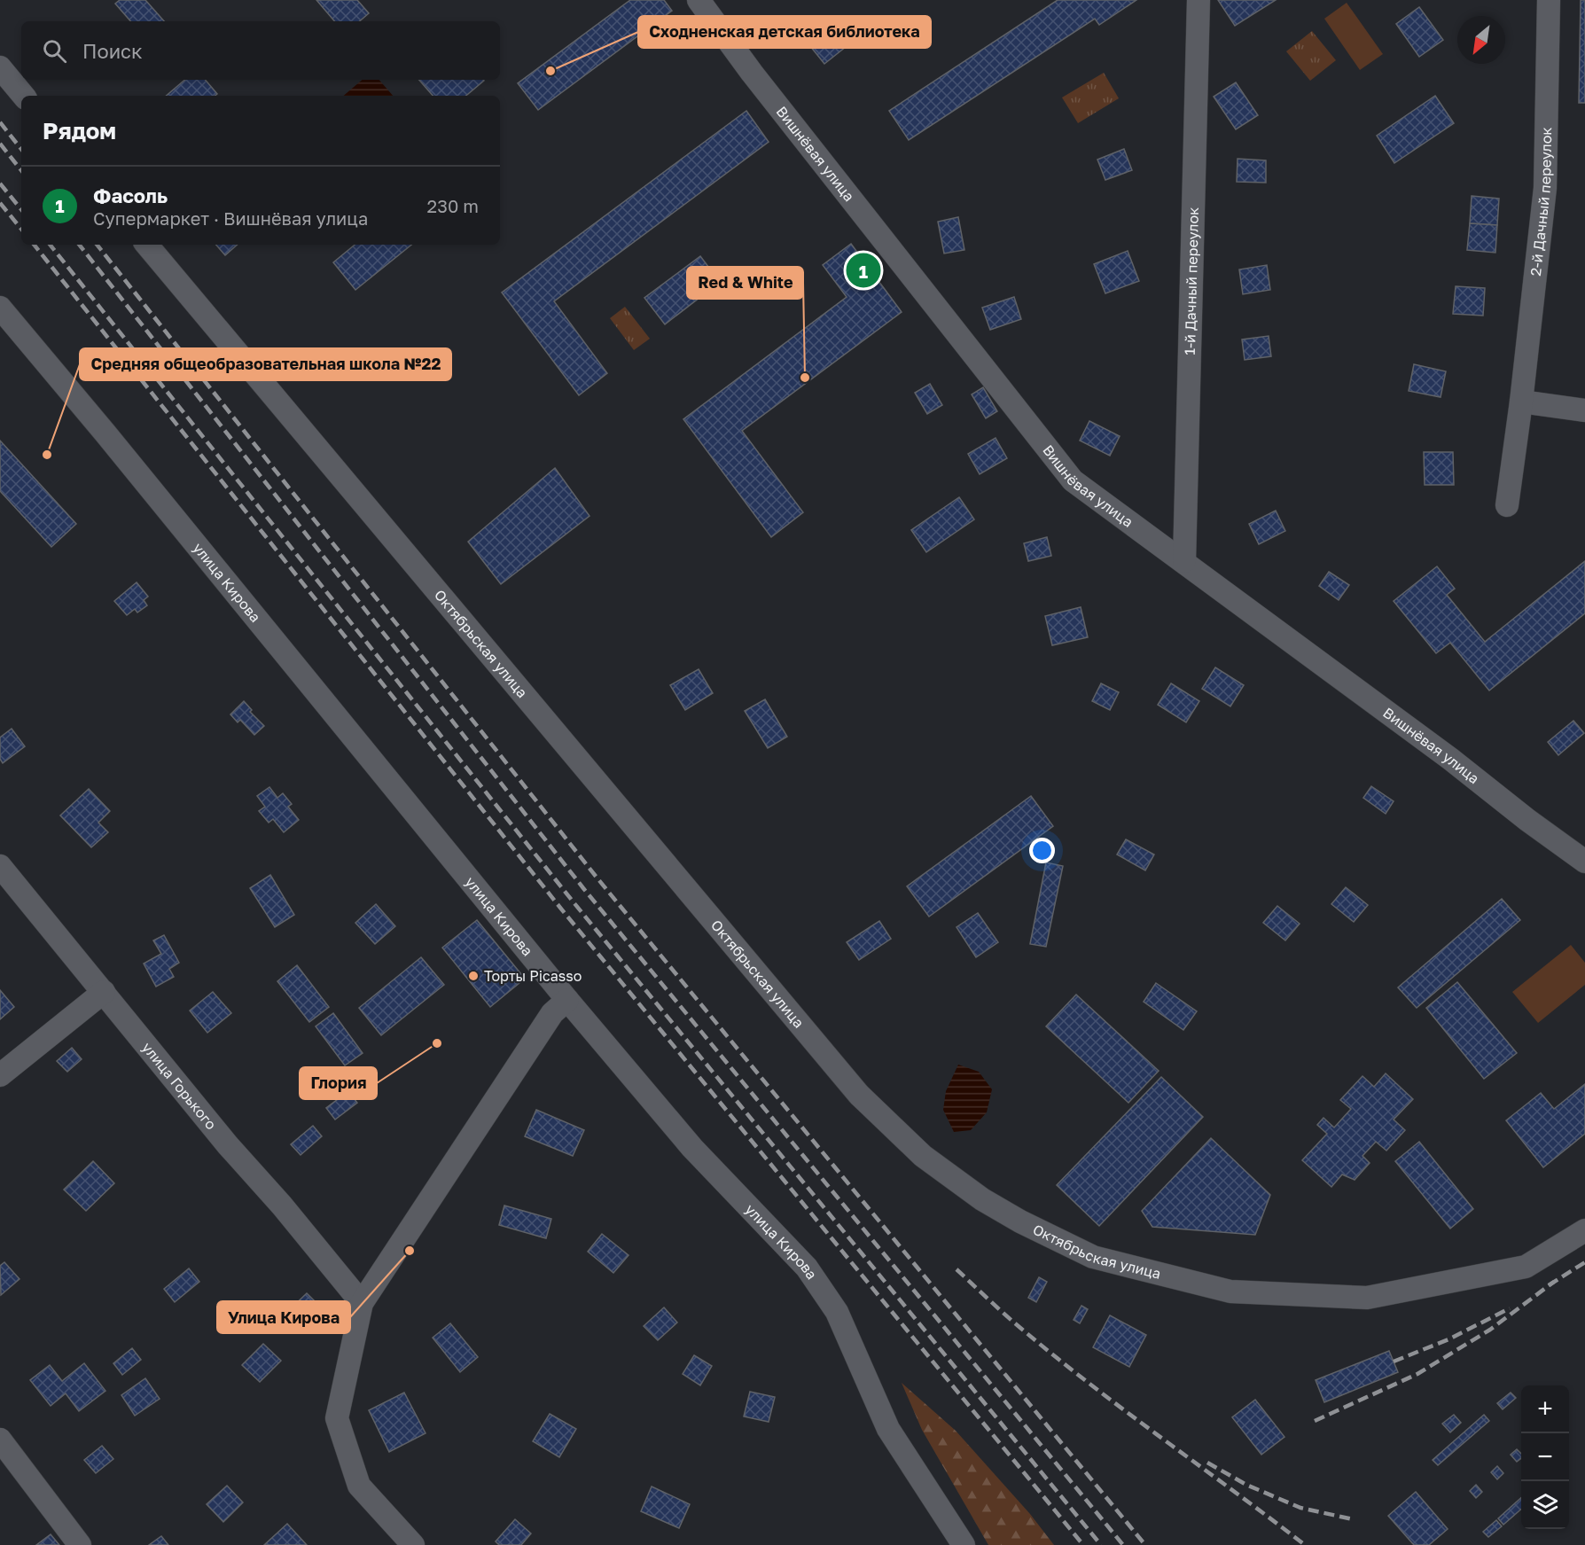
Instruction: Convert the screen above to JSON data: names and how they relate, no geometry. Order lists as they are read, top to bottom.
{
  "streets": {
    "street": [
      "Вишнёвая улица",
      "2-й Дачный переулок",
      "1-й Дачный переулок",
      "улица Кирова",
      "Октябрьская улица",
      "улица Горького"
    ]
  },
  "crossings": [
    ["Вишнёвая улица", "1-й Дачный переулок"]
  ],
  "places": [
    "Сходненская детская библиотека",
    "Red & White",
    "Средняя общеобразовательная школа №22",
    "Торты Picasso",
    "Глория",
    "Улица Кирова"
  ],
  "north": "bottom left",
  "page": {
    "search": "Поиск",
    "heading": "Рядом",
    "list": [
      {
        "mark": "1",
        "name": "Фасоль",
        "note": "Супермаркет · Вишнёвая улица",
        "value": "230 m"
      }
    ],
    "pins": "1",
    "map_buttons": ["+", "−"]
  }
}
